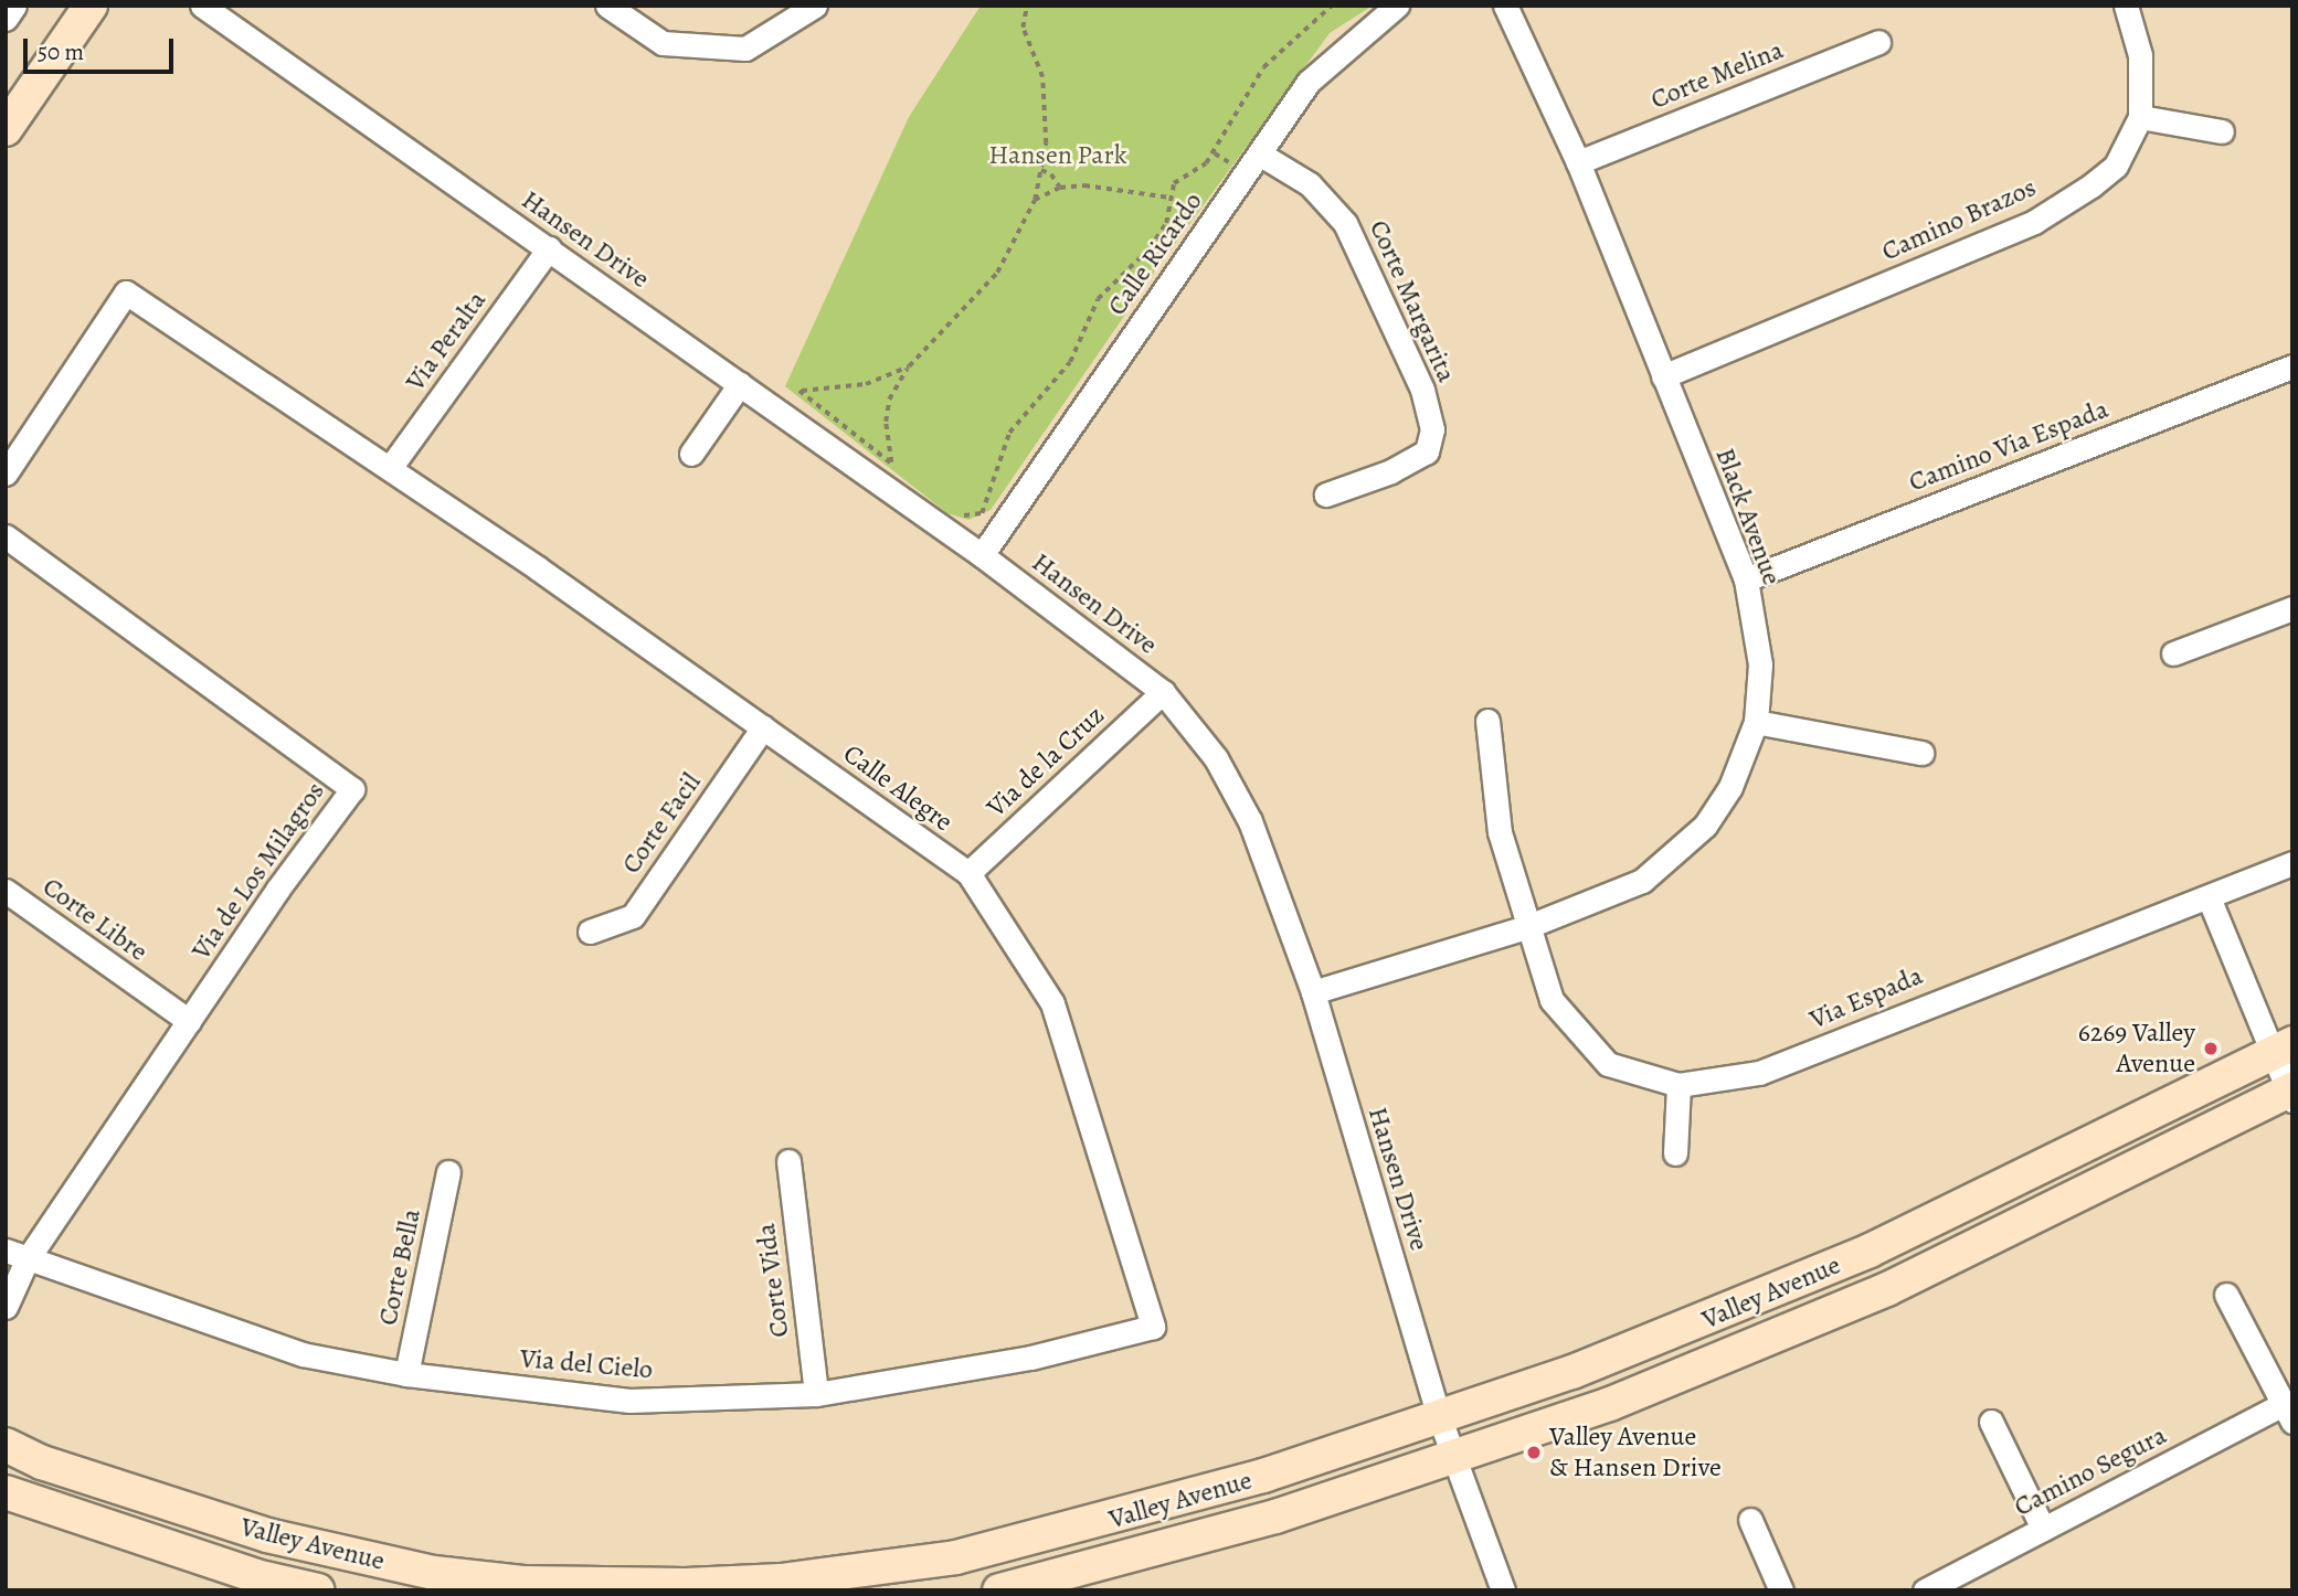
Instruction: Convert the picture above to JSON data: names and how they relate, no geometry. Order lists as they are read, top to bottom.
{
  "streets": {
    "main road": ["Valley Avenue"],
    "street": [
      "Corte Melina",
      "Camino Brazos",
      "Hansen Drive",
      "Calle Ricardo",
      "Corte Margarita",
      "Via Peralta",
      "Camino Via Espada",
      "Black Avenue",
      "Via de la Cruz",
      "Calle Alegre",
      "Corte Facil",
      "Via de Los Milagros",
      "Corte Libre",
      "Via Espada",
      "Corte Bella",
      "Corte Vida",
      "Via del Cielo",
      "Camino Segura"
    ]
  },
  "crossings": [
    ["Corte Melina", "Black Avenue"],
    ["Camino Brazos", "Black Avenue"],
    ["Hansen Drive", "Calle Ricardo"],
    ["Hansen Drive", "Via Peralta"],
    ["Hansen Drive", "Black Avenue"],
    ["Hansen Drive", "Via de la Cruz"],
    ["Hansen Drive", "Valley Avenue"],
    ["Calle Ricardo", "Corte Margarita"],
    ["Via Peralta", "Calle Alegre"],
    ["Camino Via Espada", "Black Avenue"],
    ["Black Avenue", "Via Espada"],
    ["Via de la Cruz", "Calle Alegre"],
    ["Calle Alegre", "Corte Facil"],
    ["Calle Alegre", "Via del Cielo"],
    ["Via de Los Milagros", "Corte Libre"],
    ["Via de Los Milagros", "Via del Cielo"],
    ["Corte Bella", "Via del Cielo"],
    ["Corte Vida", "Via del Cielo"]
  ],
  "parks": ["Hansen Park"],
  "places": ["6269 Valley Avenue", "Valley Avenue & Hansen Drive"],
  "scale_bar": "50 m"
}
